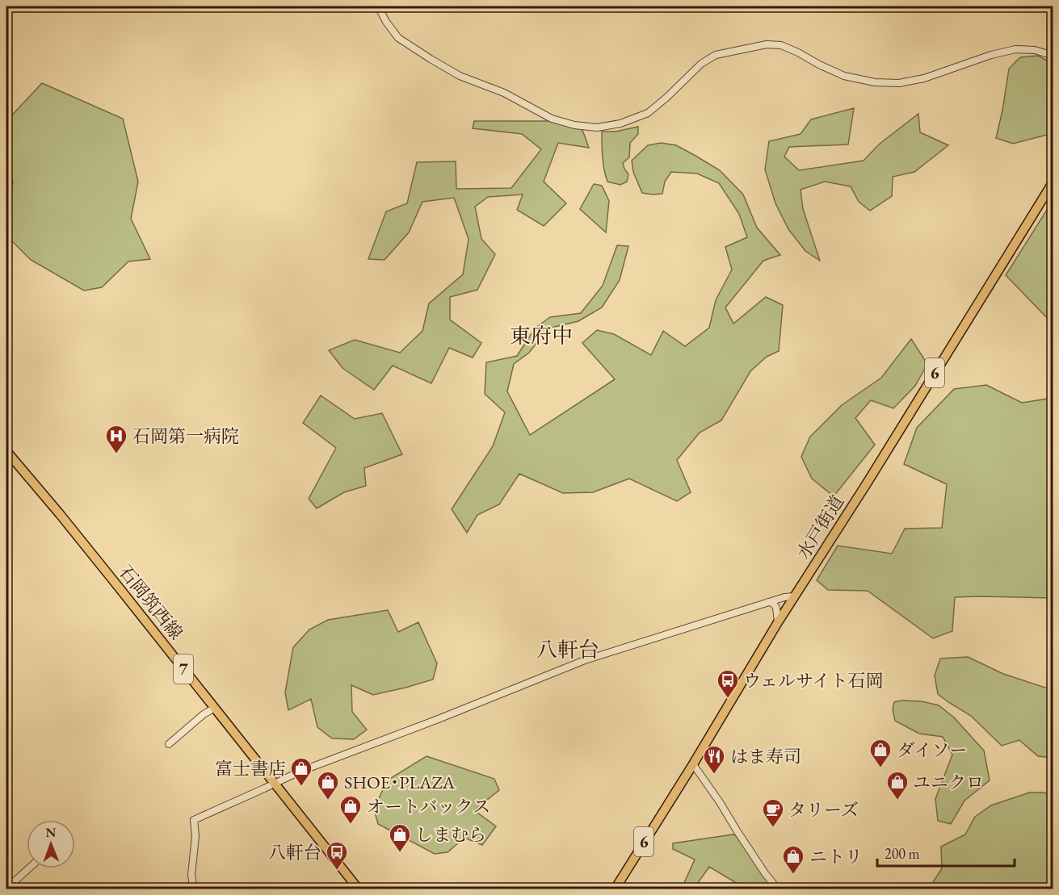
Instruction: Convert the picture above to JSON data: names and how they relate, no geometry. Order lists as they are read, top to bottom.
{
  "streets": {
    "main road": [
      "6",
      "水戸街道",
      "石岡筑西線",
      "7"
    ]
  },
  "districts": ["東府中", "八軒台"],
  "places": {
    "hospital": ["石岡第一病院"],
    "bus stop": ["ウェルサイト石岡", "八軒台"],
    "shop": [
      "ダイソー",
      "富士書店",
      "SHOE･PLAZA",
      "ユニクロ",
      "オートバックス",
      "しまむら",
      "ニトリ"
    ],
    "restaurant": ["はま寿司"],
    "cafe": ["タリーズ"]
  },
  "scale_bar": "200 m",
  "north": "top"
}
